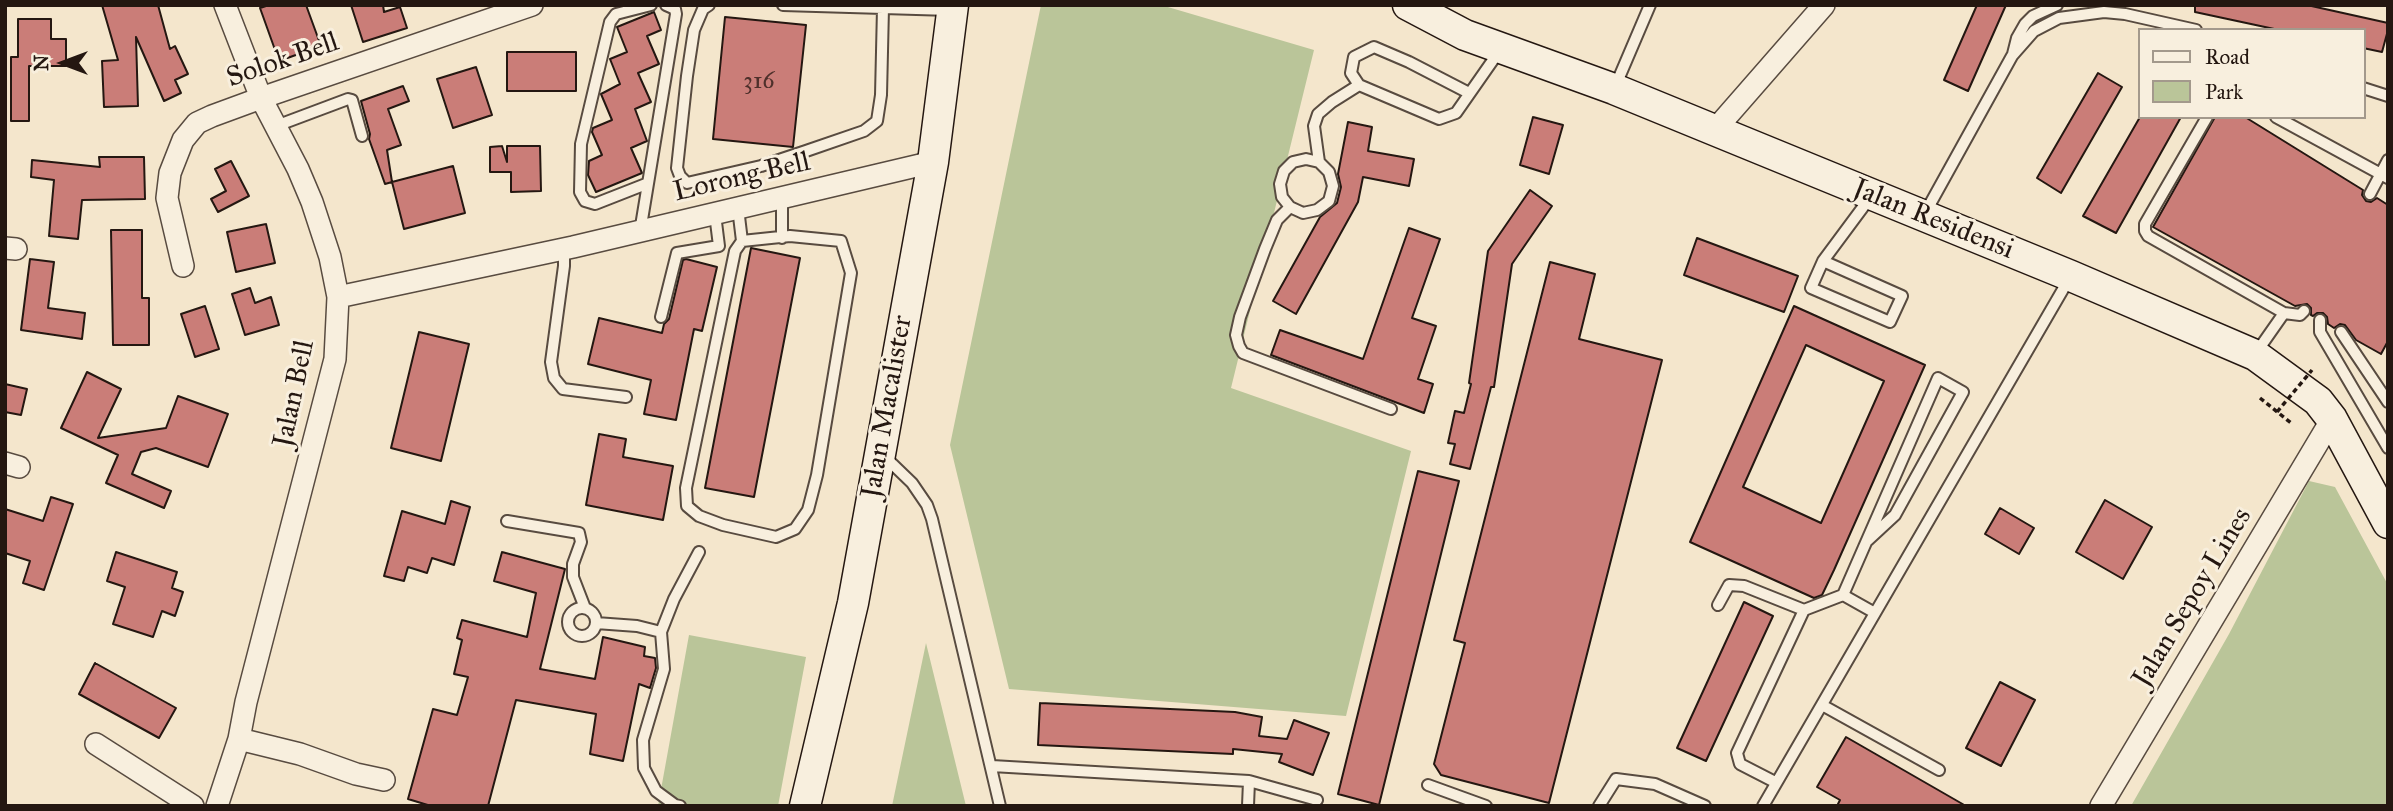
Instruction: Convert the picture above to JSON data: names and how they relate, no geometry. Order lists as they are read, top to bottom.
{
  "streets": {
    "main road": ["Jalan Residensi", "Jalan Macalister"],
    "street": [
      "Solok Bell",
      "Lorong Bell",
      "Jalan Bell",
      "Jalan Sepoy Lines"
    ]
  },
  "crossings": [
    ["Solok Bell", "Jalan Bell"],
    ["Lorong Bell", "Jalan Bell"],
    ["Lorong Bell", "Jalan Macalister"],
    ["Jalan Residensi", "Jalan Sepoy Lines"]
  ],
  "house_numbers": ["316"],
  "legend": ["Road", "Park"],
  "north": "left"
}
